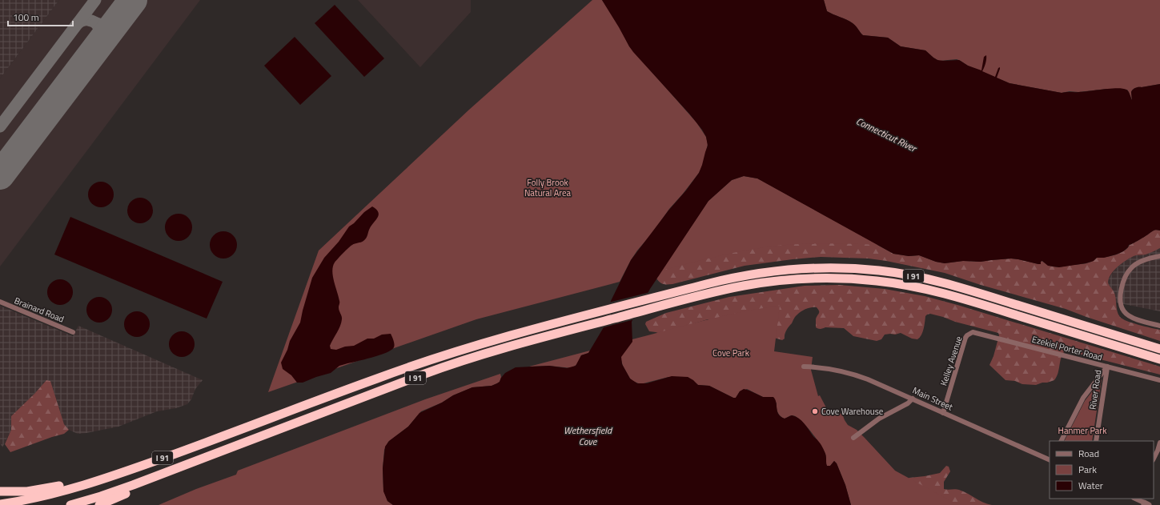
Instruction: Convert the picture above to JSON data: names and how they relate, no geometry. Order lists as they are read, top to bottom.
{
  "streets": {
    "highway": ["I 91"],
    "street": [
      "Brainard Road",
      "Ezekiel Porter Road",
      "Kelley Avenue",
      "River Road",
      "Main Street"
    ]
  },
  "crossings": [
    ["Ezekiel Porter Road", "Kelley Avenue"],
    ["Ezekiel Porter Road", "River Road"],
    ["Kelley Avenue", "Main Street"]
  ],
  "water": ["Connecticut River", "Wethersfield Cove"],
  "parks": ["Folly Brook Natural Area", "Cove Park", "Hanmer Park"],
  "places": ["Cove Warehouse"],
  "legend": ["Road", "Park", "Water"],
  "scale_bar": "100 m"
}
